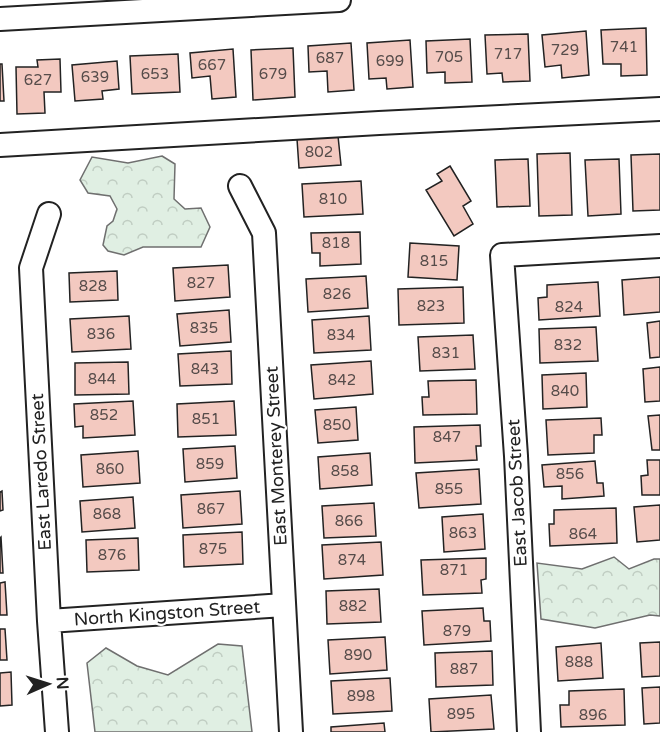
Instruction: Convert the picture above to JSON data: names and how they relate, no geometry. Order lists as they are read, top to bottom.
{
  "streets": {
    "street": [
      "East Monterey Street",
      "East Laredo Street",
      "East Jacob Street",
      "North Kingston Street"
    ]
  },
  "crossings": [
    ["East Monterey Street", "North Kingston Street"],
    ["East Laredo Street", "North Kingston Street"]
  ],
  "house_numbers": [
    "741",
    "729",
    "717",
    "705",
    "687",
    "699",
    "667",
    "653",
    "679",
    "639",
    "627",
    "802",
    "810",
    "818",
    "815",
    "827",
    "828",
    "826",
    "823",
    "824",
    "835",
    "836",
    "834",
    "832",
    "831",
    "843",
    "844",
    "842",
    "840",
    "852",
    "851",
    "850",
    "847",
    "859",
    "860",
    "858",
    "856",
    "855",
    "867",
    "868",
    "866",
    "863",
    "864",
    "875",
    "876",
    "874",
    "871",
    "882",
    "879",
    "890",
    "888",
    "887",
    "898",
    "895",
    "896"
  ],
  "north": "right"
}
